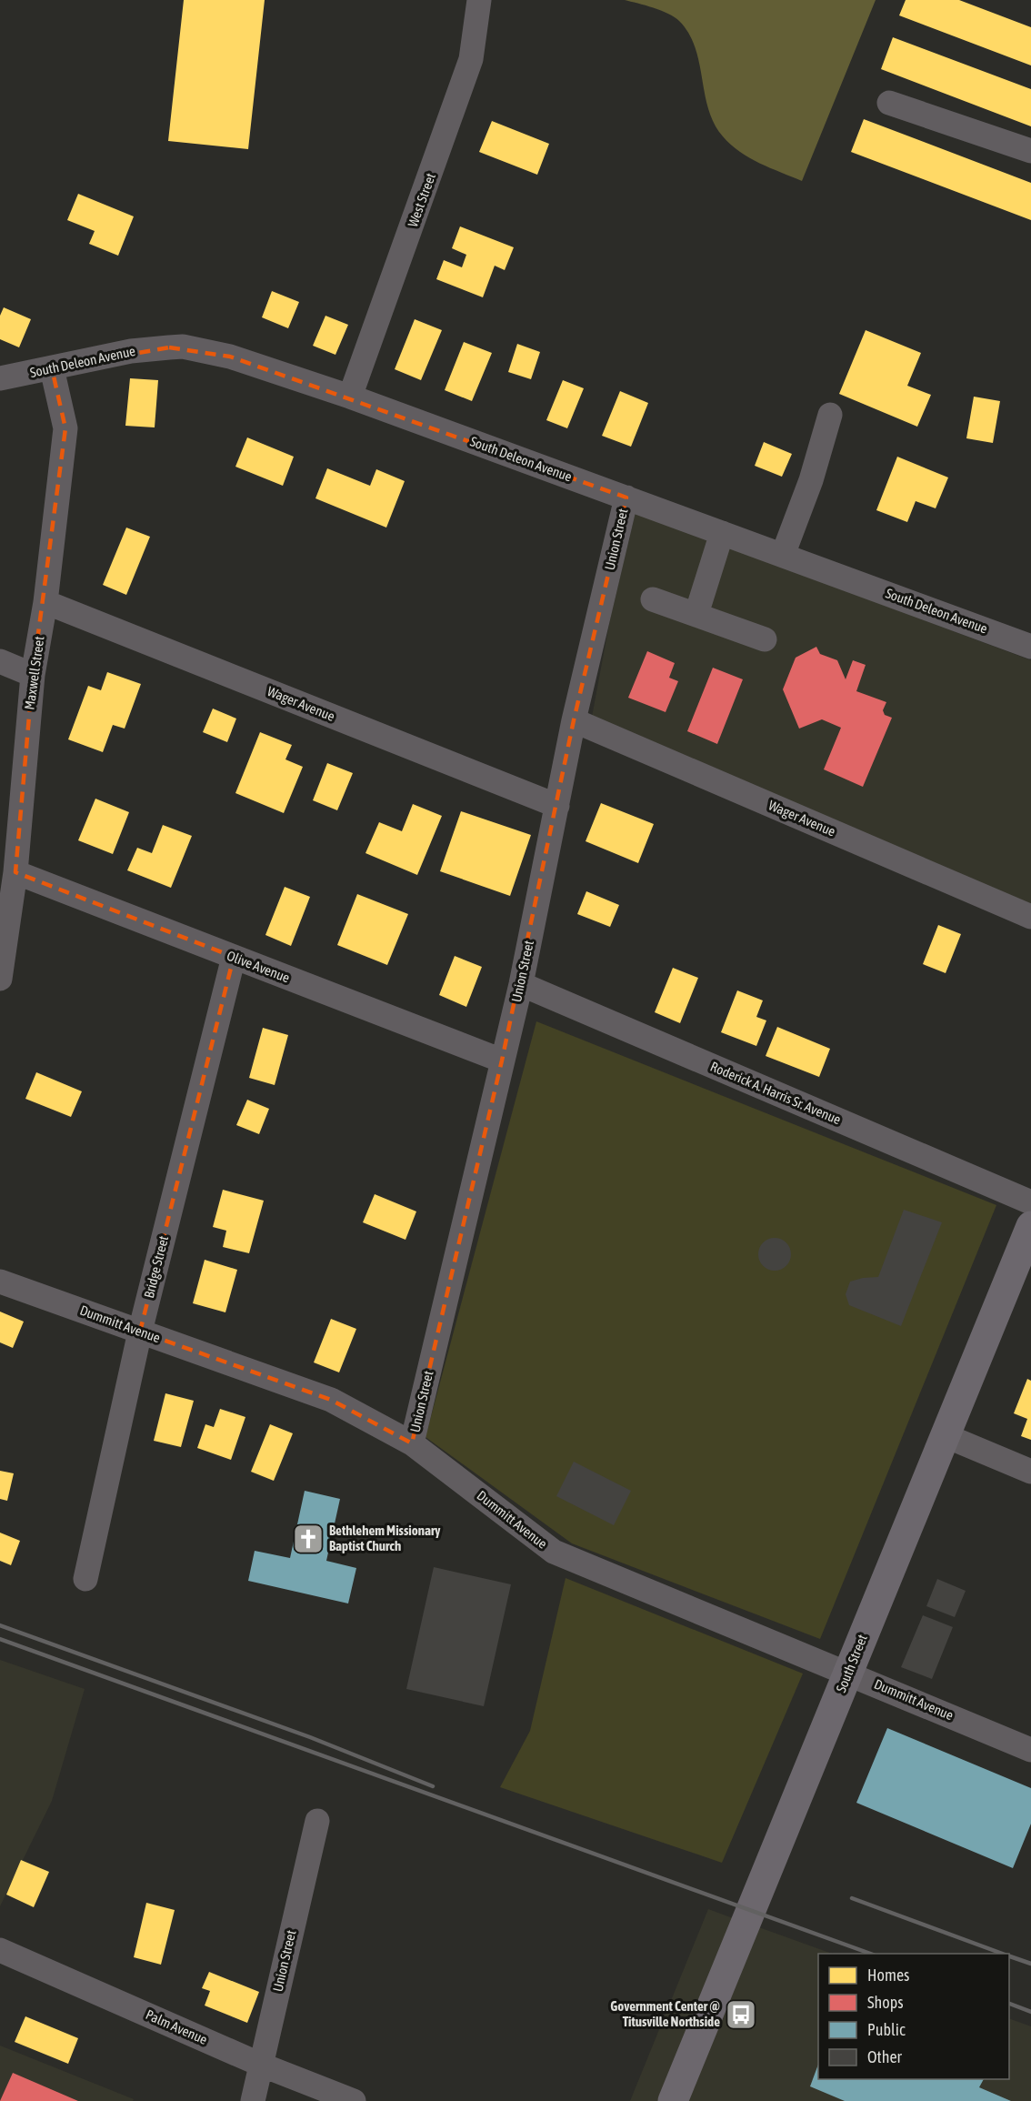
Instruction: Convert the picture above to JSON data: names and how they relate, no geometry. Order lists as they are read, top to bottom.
{
  "streets": {
    "main road": ["South Street"],
    "street": [
      "West Street",
      "South Deleon Avenue",
      "Union Street",
      "Maxwell Street",
      "Wager Avenue",
      "Olive Avenue",
      "Roderick A. Harris Sr. Avenue",
      "Bridge Street",
      "Dummitt Avenue",
      "Palm Avenue"
    ]
  },
  "crossings": [
    ["West Street", "South Deleon Avenue"],
    ["South Deleon Avenue", "Union Street"],
    ["South Deleon Avenue", "Maxwell Street"],
    ["Union Street", "Wager Avenue"],
    ["Union Street", "Olive Avenue"],
    ["Union Street", "Roderick A. Harris Sr. Avenue"],
    ["Union Street", "Dummitt Avenue"],
    ["Union Street", "Palm Avenue"],
    ["Maxwell Street", "Wager Avenue"],
    ["Maxwell Street", "Olive Avenue"],
    ["Olive Avenue", "Bridge Street"],
    ["Bridge Street", "Dummitt Avenue"],
    ["Dummitt Avenue", "South Street"]
  ],
  "places": {
    "church": ["Bethlehem Missionary Baptist Church"],
    "bus stop": ["Government Center @ Titusville Northside"]
  },
  "legend": [
    "Homes",
    "Shops",
    "Public",
    "Other"
  ]
}
